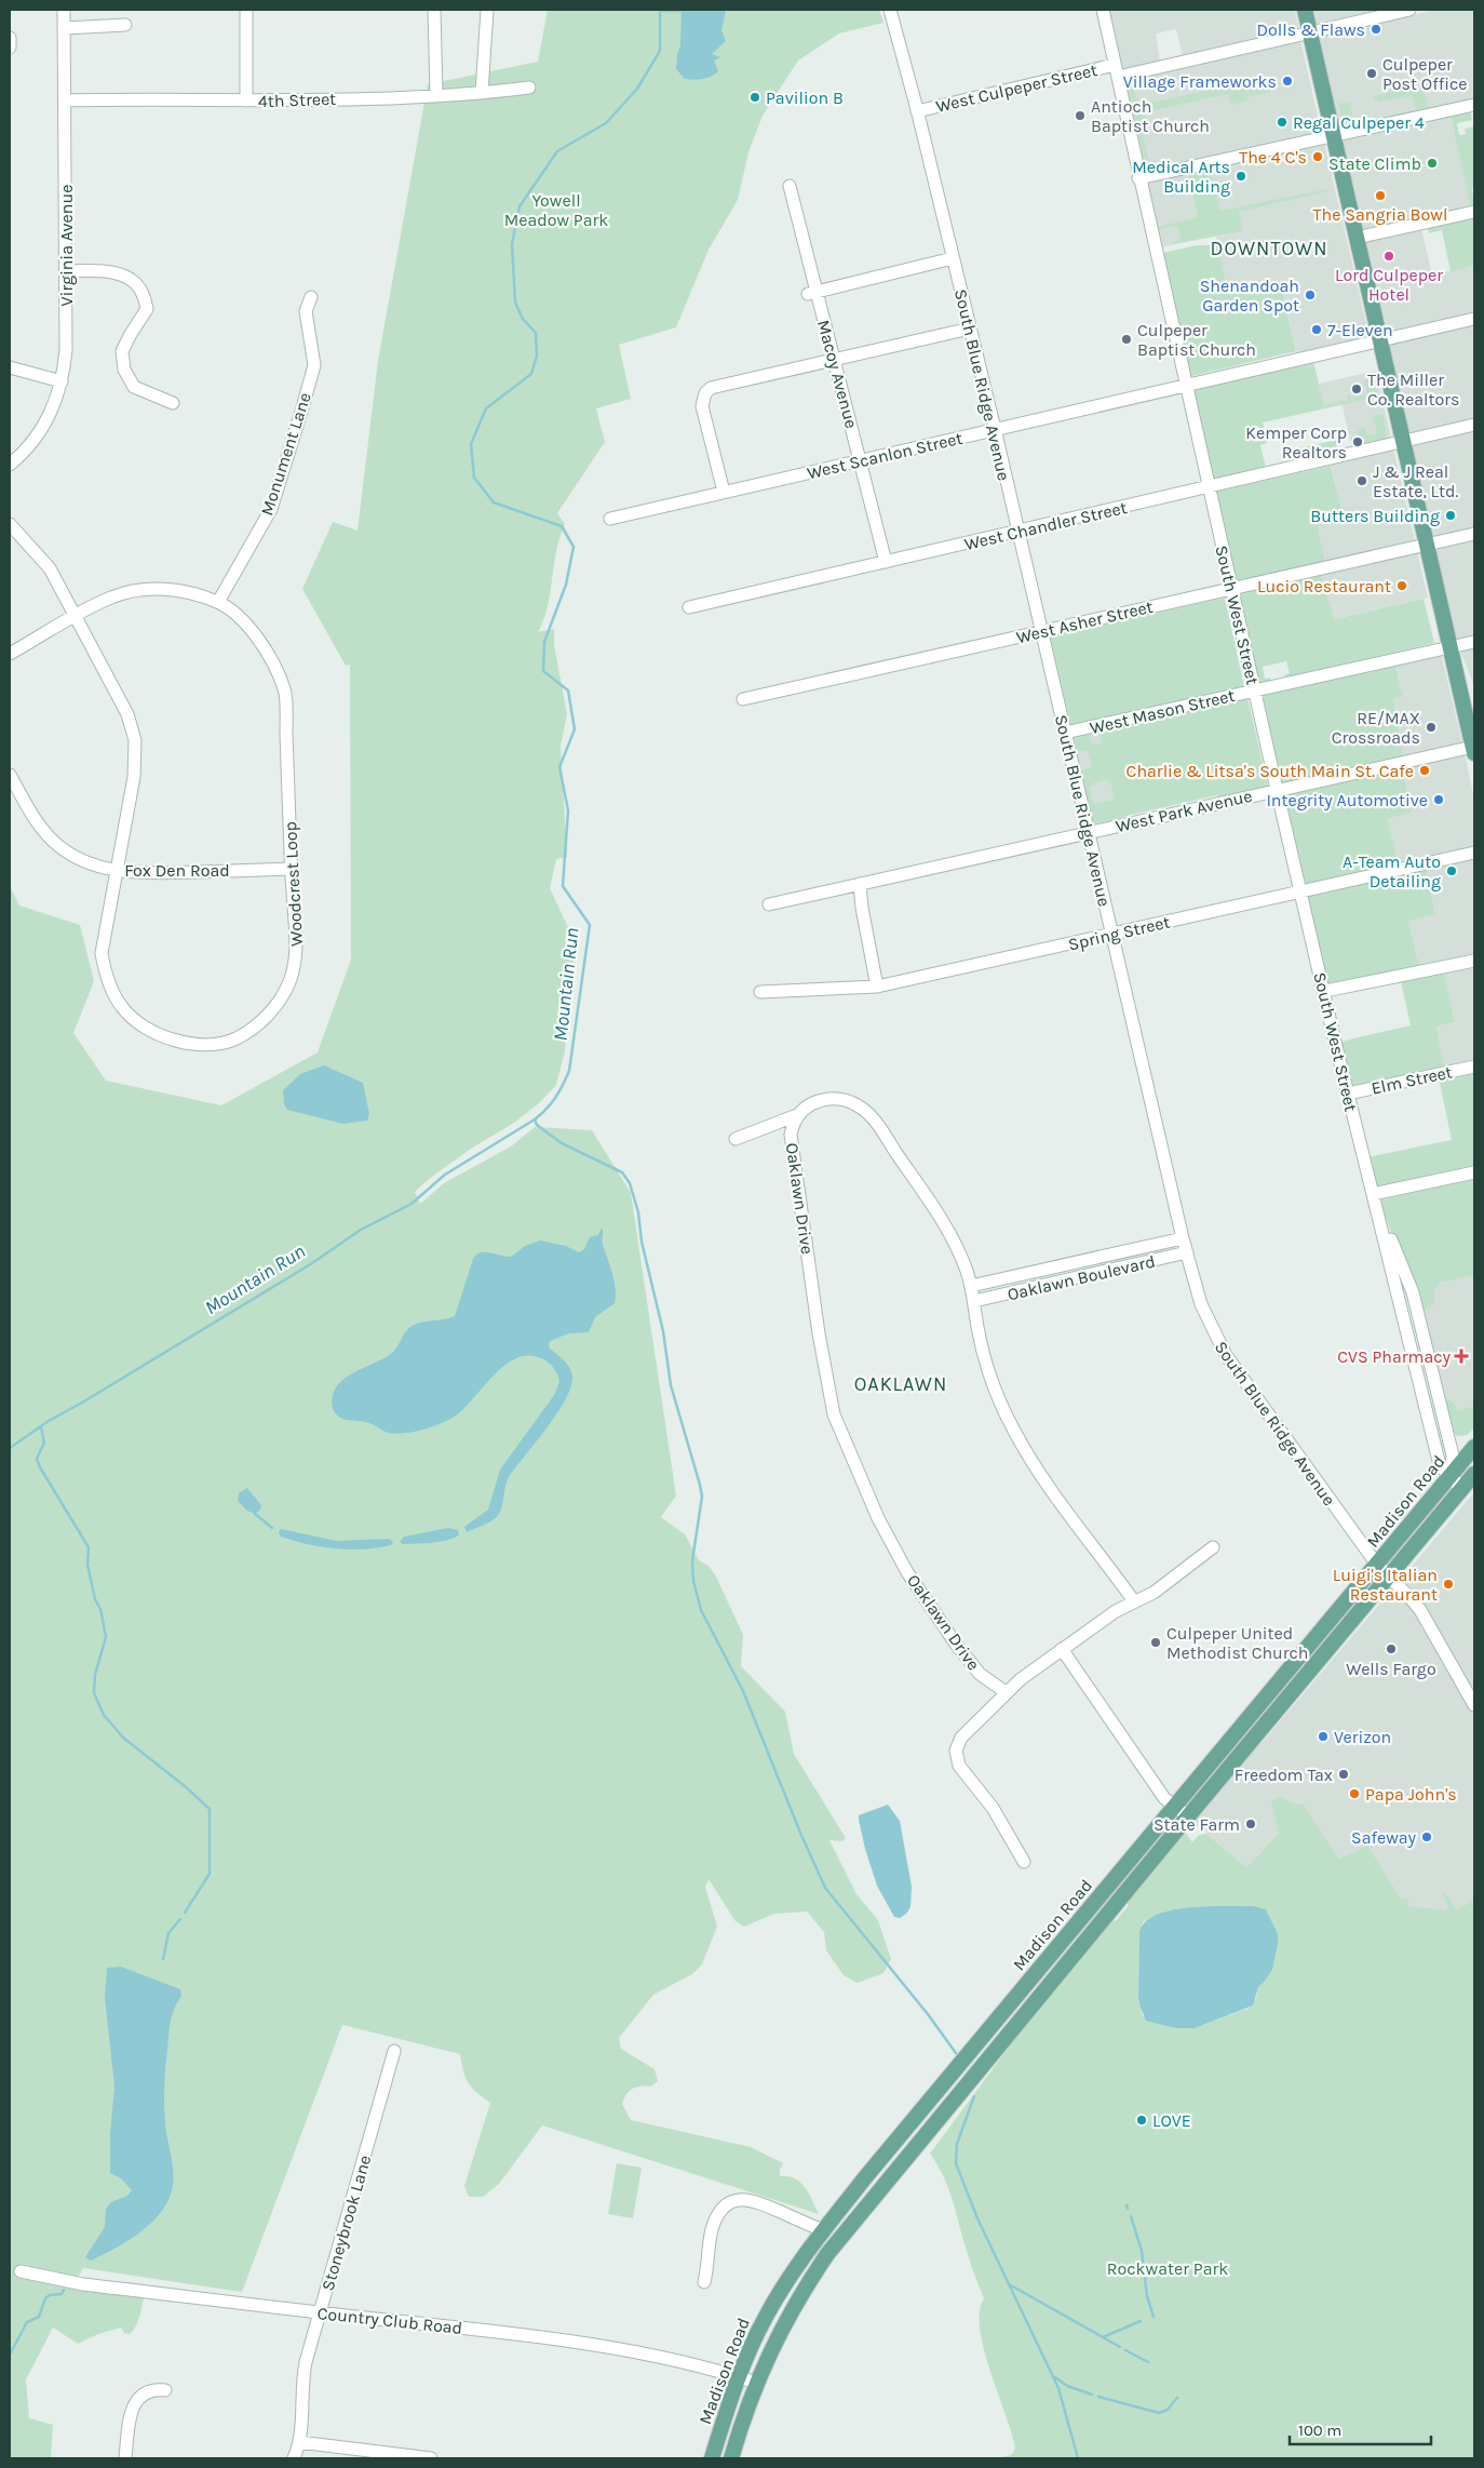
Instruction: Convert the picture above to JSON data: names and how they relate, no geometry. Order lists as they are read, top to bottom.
{
  "streets": {
    "main road": ["Madison Road"],
    "street": [
      "West Culpeper Street",
      "4th Street",
      "Virginia Avenue",
      "Macoy Avenue",
      "South Blue Ridge Avenue",
      "Monument Lane",
      "West Scanlon Street",
      "West Chandler Street",
      "South West Street",
      "West Asher Street",
      "West Mason Street",
      "West Park Avenue",
      "Fox Den Road",
      "Woodcrest Loop",
      "Spring Street",
      "Elm Street",
      "Oaklawn Drive",
      "Oaklawn Boulevard",
      "Stoneybrook Lane",
      "Country Club Road"
    ]
  },
  "crossings": [
    ["West Culpeper Street", "South Blue Ridge Avenue"],
    ["West Culpeper Street", "South West Street"],
    ["4th Street", "Virginia Avenue"],
    ["Macoy Avenue", "West Scanlon Street"],
    ["Macoy Avenue", "West Chandler Street"],
    ["South Blue Ridge Avenue", "West Scanlon Street"],
    ["South Blue Ridge Avenue", "West Chandler Street"],
    ["South Blue Ridge Avenue", "West Asher Street"],
    ["South Blue Ridge Avenue", "West Mason Street"],
    ["South Blue Ridge Avenue", "West Park Avenue"],
    ["South Blue Ridge Avenue", "Spring Street"],
    ["South Blue Ridge Avenue", "Oaklawn Boulevard"],
    ["South Blue Ridge Avenue", "Madison Road"],
    ["Monument Lane", "Woodcrest Loop"],
    ["West Scanlon Street", "South West Street"],
    ["West Chandler Street", "South West Street"],
    ["South West Street", "West Asher Street"],
    ["South West Street", "West Mason Street"],
    ["South West Street", "West Park Avenue"],
    ["South West Street", "Spring Street"],
    ["South West Street", "Elm Street"],
    ["South West Street", "Madison Road"],
    ["Fox Den Road", "Woodcrest Loop"],
    ["Madison Road", "Country Club Road"],
    ["Stoneybrook Lane", "Country Club Road"]
  ],
  "districts": ["DOWNTOWN", "OAKLAWN"],
  "water": ["Mountain Run"],
  "parks": ["Yowell Meadow Park", "Rockwater Park"],
  "places": {
    "other": [
      "Dolls & Flaws",
      "Culpeper Post Office",
      "Village Frameworks",
      "Pavilion B",
      "Antioch Baptist Church",
      "Regal Culpeper 4",
      "The 4 C's",
      "State Climb",
      "Medical Arts Building",
      "The Sangria Bowl",
      "Lord Culpeper Hotel",
      "Shenandoah Garden Spot",
      "7-Eleven",
      "Culpeper Baptist Church",
      "The Miller Co. Realtors",
      "Kemper Corp Realtors",
      "J & J Real Estate, Ltd.",
      "Butters Building",
      "Lucio Restaurant",
      "RE/MAX Crossroads",
      "Charlie & Litsa's South Main St. Cafe",
      "Integrity Automotive",
      "A-Team Auto Detailing",
      "Luigi's Italian Restaurant",
      "Culpeper United Methodist Church",
      "Wells Fargo",
      "Verizon",
      "Freedom Tax",
      "Papa John's",
      "State Farm",
      "Safeway",
      "LOVE"
    ],
    "health": ["CVS Pharmacy"]
  },
  "scale_bar": "100 m"
}
